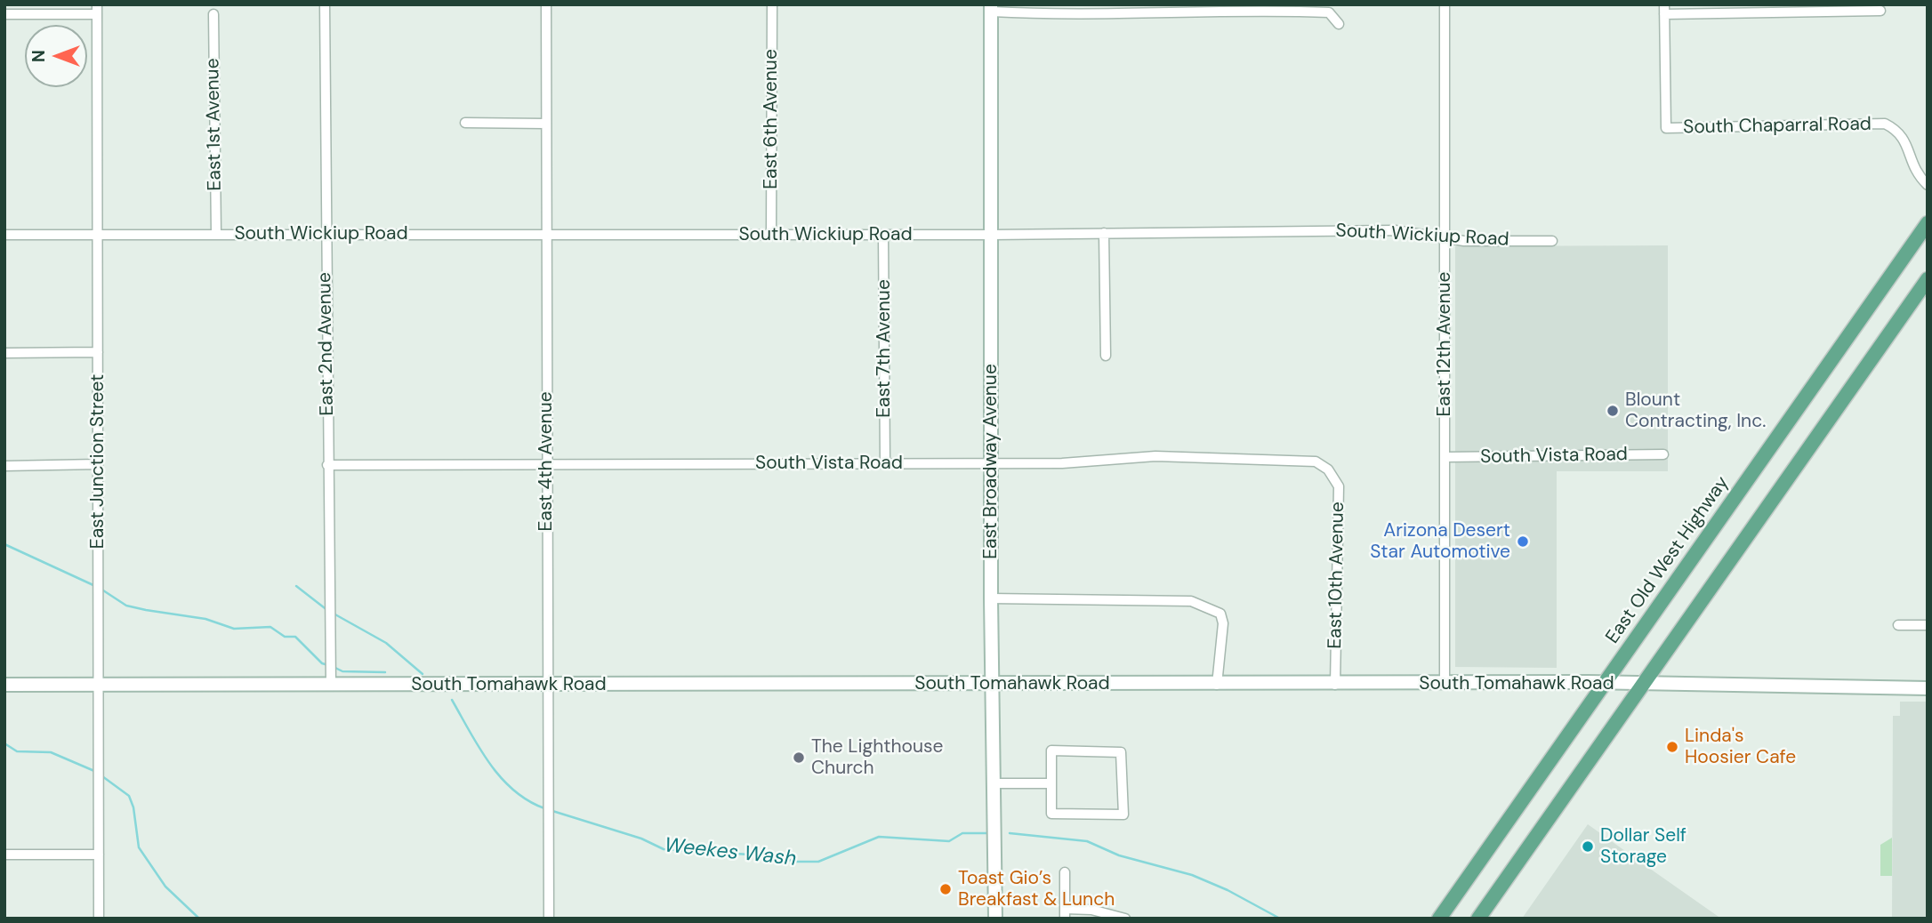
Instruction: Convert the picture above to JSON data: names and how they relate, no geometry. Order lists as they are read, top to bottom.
{
  "streets": {
    "main road": ["East Broadway Avenue", "East Old West Highway", "South Tomahawk Road"],
    "street": [
      "East 6th Avenue",
      "East 1st Avenue",
      "South Chaparral Road",
      "South Wickiup Road",
      "East 2nd Avenue",
      "East 12th Avenue",
      "East 7th Avenue",
      "South Vista Road",
      "East Junction Street",
      "East 4th Avenue",
      "East 10th Avenue"
    ]
  },
  "crossings": [
    ["East 6th Avenue", "South Wickiup Road"],
    ["East 1st Avenue", "South Wickiup Road"],
    ["South Wickiup Road", "East 2nd Avenue"],
    ["South Wickiup Road", "East 12th Avenue"],
    ["South Wickiup Road", "East 7th Avenue"],
    ["South Wickiup Road", "East Junction Street"],
    ["South Wickiup Road", "East 4th Avenue"],
    ["South Wickiup Road", "East Broadway Avenue"],
    ["East 2nd Avenue", "South Vista Road"],
    ["East 2nd Avenue", "South Tomahawk Road"],
    ["East 12th Avenue", "South Vista Road"],
    ["East 12th Avenue", "South Tomahawk Road"],
    ["East 7th Avenue", "South Vista Road"],
    ["South Vista Road", "East 4th Avenue"],
    ["South Vista Road", "East Broadway Avenue"],
    ["South Vista Road", "East 10th Avenue"],
    ["East Junction Street", "South Tomahawk Road"],
    ["East 4th Avenue", "South Tomahawk Road"],
    ["East Broadway Avenue", "South Tomahawk Road"],
    ["East Old West Highway", "South Tomahawk Road"],
    ["East 10th Avenue", "South Tomahawk Road"]
  ],
  "water": ["Weekes Wash"],
  "places": [
    "Blount Contracting, Inc.",
    "Arizona Desert Star Automotive",
    "Linda's Hoosier Cafe",
    "The Lighthouse Church",
    "Dollar Self Storage",
    "Toast Gio’s Breakfast & Lunch"
  ],
  "north": "left"
}
